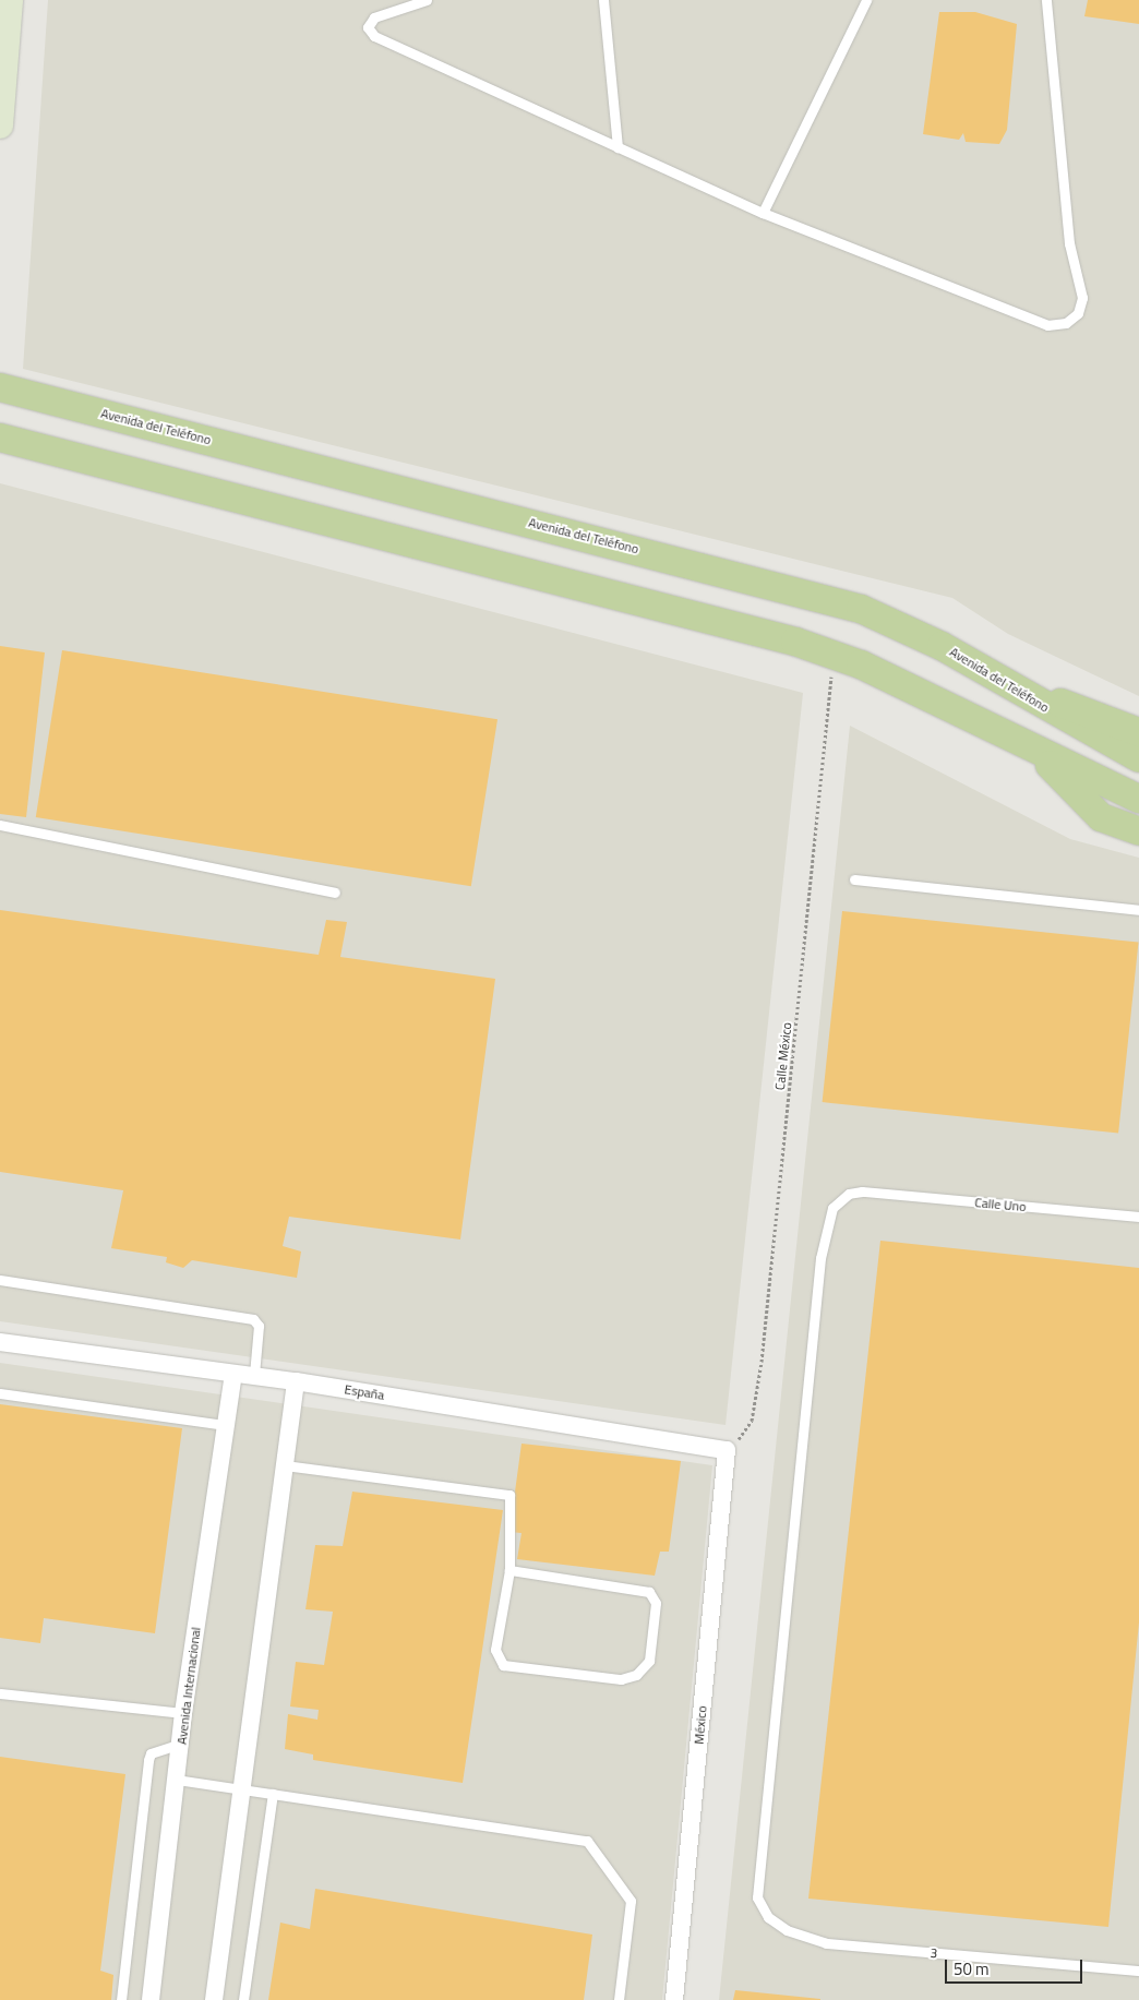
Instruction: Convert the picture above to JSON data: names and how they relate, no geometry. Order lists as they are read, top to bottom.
{
  "streets": {
    "main road": ["Avenida del Teléfono"],
    "street": ["España", "Avenida Internacional", "México"],
    "lane": ["Calle Uno", "3"],
    "path": ["Calle México"]
  },
  "crossings": [
    ["Calle México", "España"],
    ["Calle México", "México"],
    ["Calle Uno", "3"],
    ["España", "Avenida Internacional"],
    ["España", "México"]
  ],
  "scale_bar": "50 m"
}
